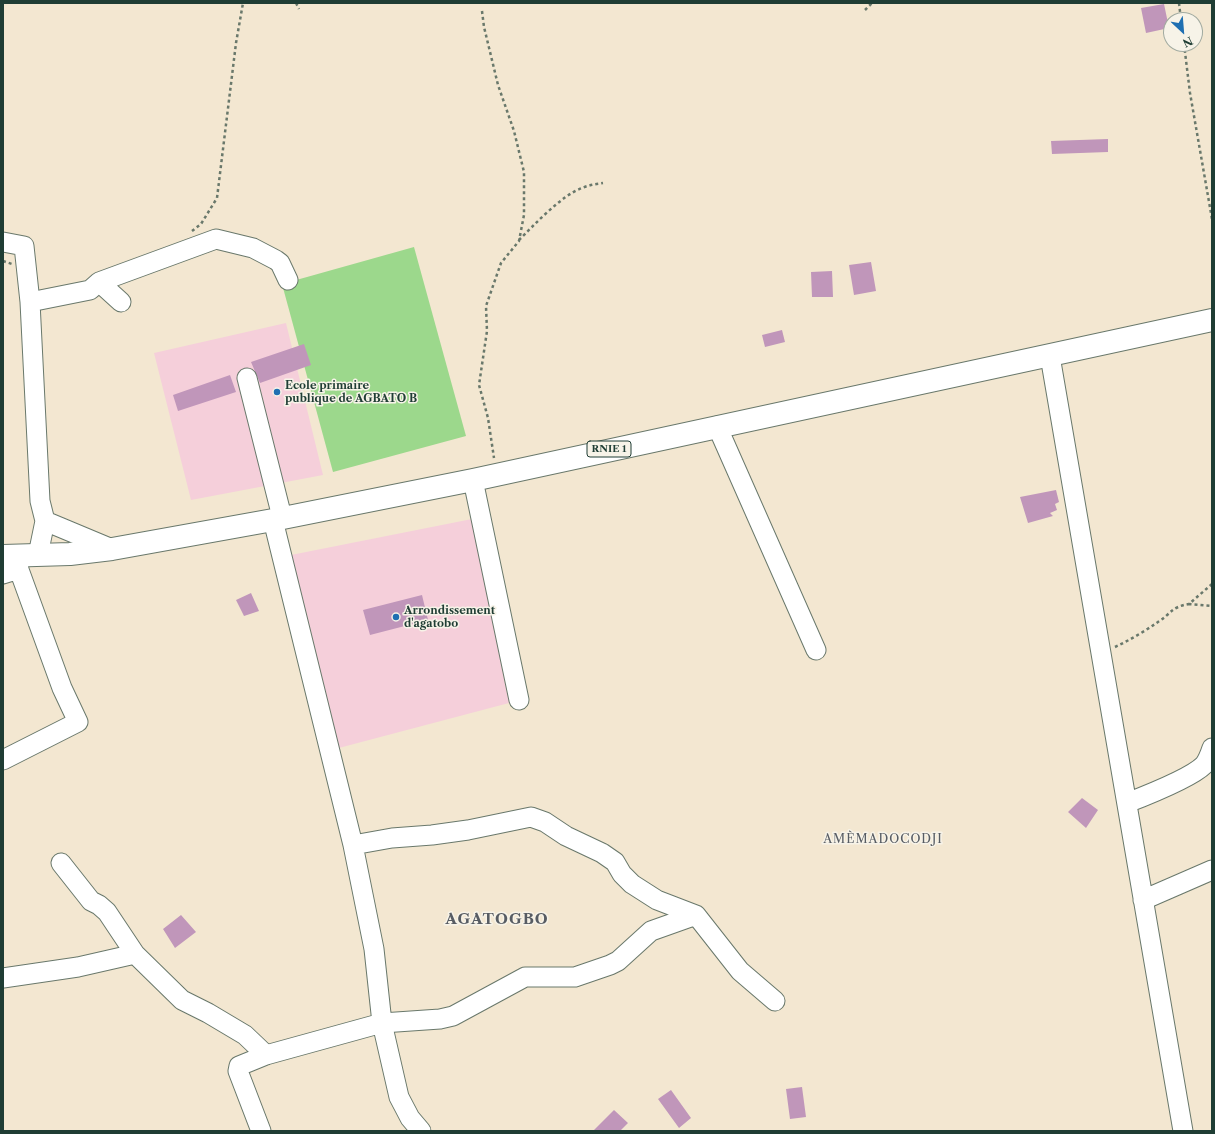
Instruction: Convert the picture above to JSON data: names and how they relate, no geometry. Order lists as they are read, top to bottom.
{
  "streets": {
    "highway": ["RNIE 1"]
  },
  "districts": ["AMÈMADOCODJI", "AGATOGBO"],
  "places": ["Ecole primaire publique de AGBATO B", "Arrondissement d'agatobo"],
  "north": "bottom right"
}
